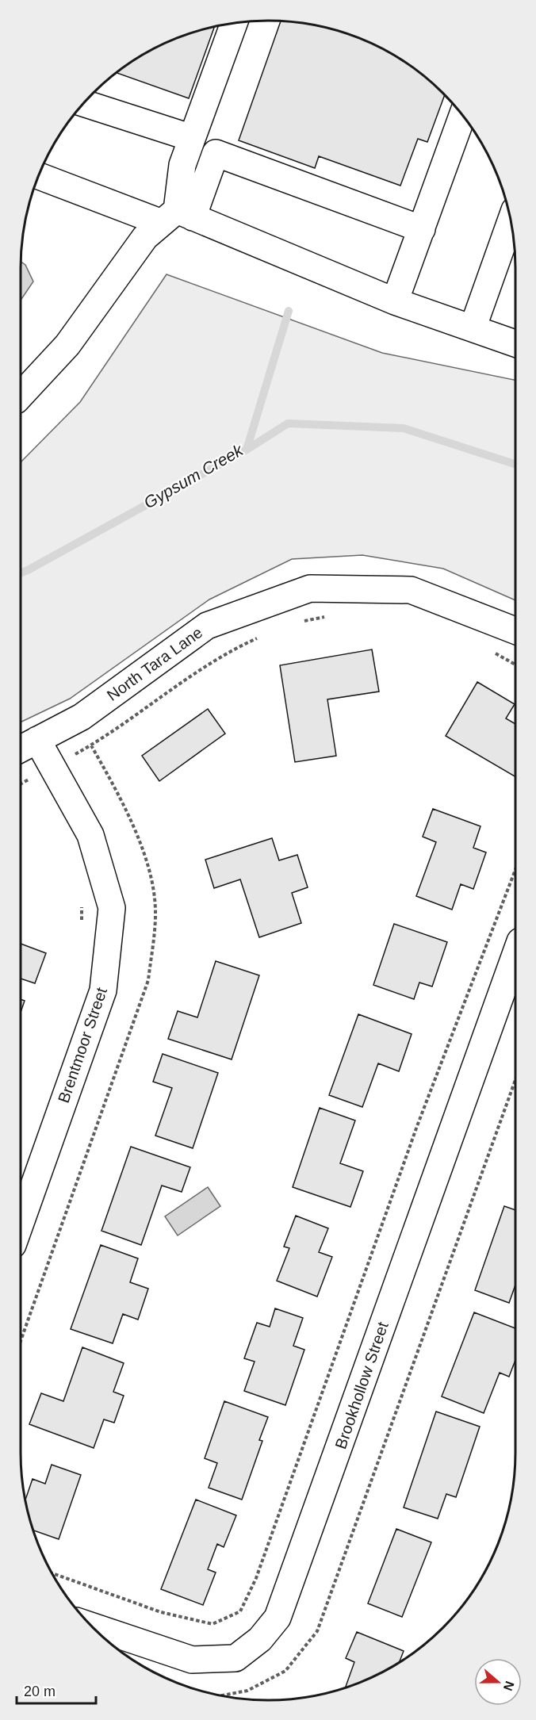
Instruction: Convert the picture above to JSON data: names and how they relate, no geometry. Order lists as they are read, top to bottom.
{
  "streets": {
    "street": ["North Tara Lane", "Brentmoor Street", "Brookhollow Street"]
  },
  "crossings": [
    ["North Tara Lane", "Brentmoor Street"]
  ],
  "water": ["Gypsum Creek"],
  "scale_bar": "20 m",
  "north": "right"
}
